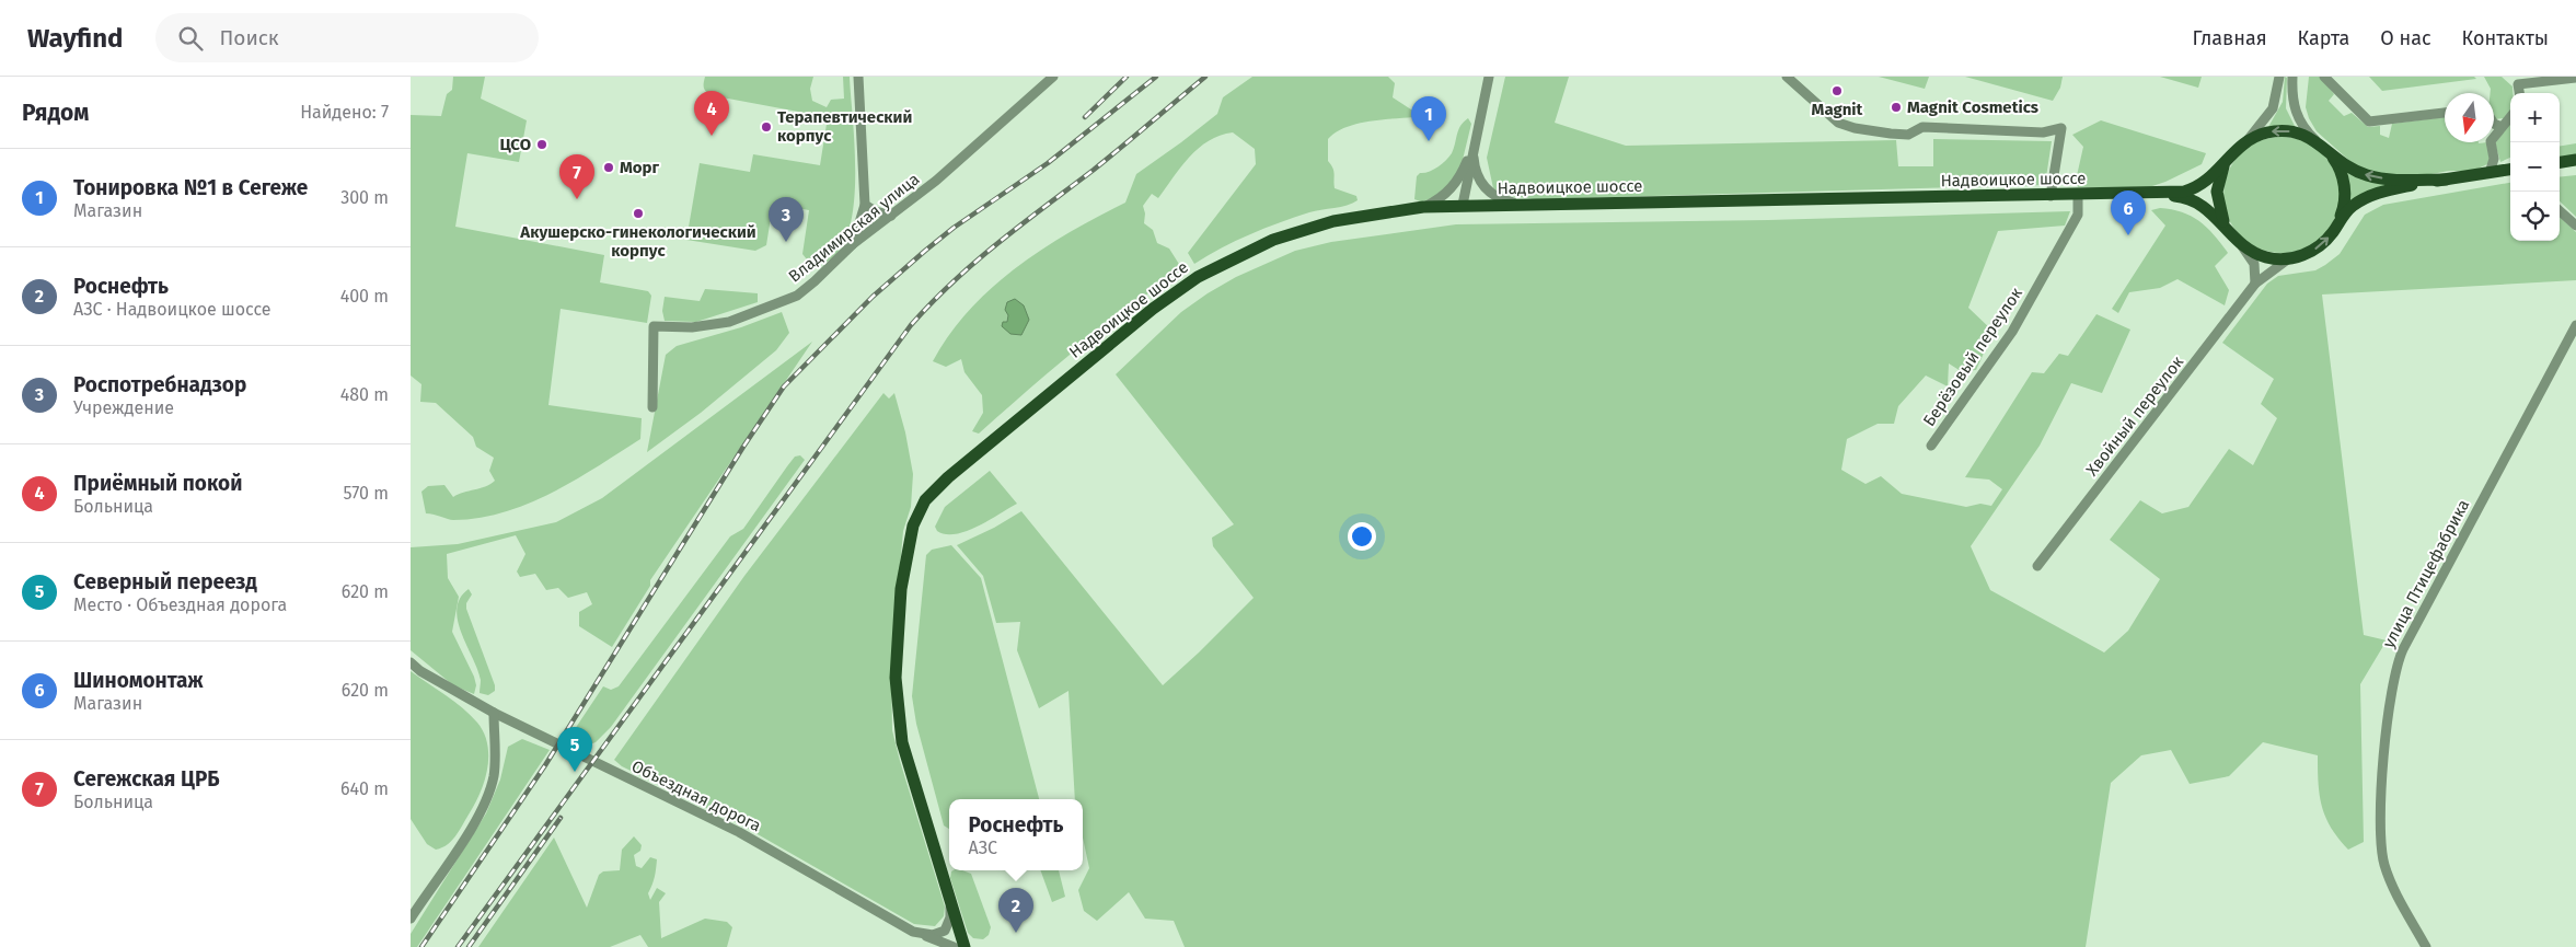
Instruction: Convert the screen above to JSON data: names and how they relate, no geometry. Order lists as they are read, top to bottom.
{
  "streets": {
    "main road": ["Надвоицкое шоссе"],
    "street": [
      "Владимирская улица",
      "Берёзовый переулок",
      "Хвойный переулок",
      "улица Птицефабрика",
      "Объездная дорога"
    ]
  },
  "crossings": [
    ["Надвоицкое шоссе", "Берёзовый переулок"],
    ["Надвоицкое шоссе", "Объездная дорога"]
  ],
  "places": [
    "Magnit",
    "Magnit Cosmetics",
    "Терапевтический корпус",
    "ЦСО",
    "Морг",
    "Акушерско-гинекологический корпус"
  ],
  "north": "bottom",
  "page": {
    "header": "Wayfind",
    "search": "Поиск",
    "nav": [
      "Главная",
      "Карта",
      "О нас",
      "Контакты"
    ],
    "heading": ["Рядом", "Найдено: 7"],
    "pins": [
      "4",
      "1",
      "7",
      "6",
      "3",
      "5",
      "2"
    ],
    "map_buttons": ["+", "−"],
    "list": [
      {
        "mark": "1",
        "name": "Тонировка №1 в Сегеже",
        "note": "Магазин",
        "value": "300 m"
      },
      {
        "mark": "2",
        "name": "Роснефть",
        "note": "АЗС · Надвоицкое шоссе",
        "value": "400 m"
      },
      {
        "mark": "3",
        "name": "Роспотребнадзор",
        "note": "Учреждение",
        "value": "480 m"
      },
      {
        "mark": "4",
        "name": "Приёмный покой",
        "note": "Больница",
        "value": "570 m"
      },
      {
        "mark": "5",
        "name": "Северный переезд",
        "note": "Место · Объездная дорога",
        "value": "620 m"
      },
      {
        "mark": "6",
        "name": "Шиномонтаж",
        "note": "Магазин",
        "value": "620 m"
      },
      {
        "mark": "7",
        "name": "Сегежская ЦРБ",
        "note": "Больница",
        "value": "640 m"
      }
    ],
    "popup": ["Роснефть", "АЗС"]
  }
}
